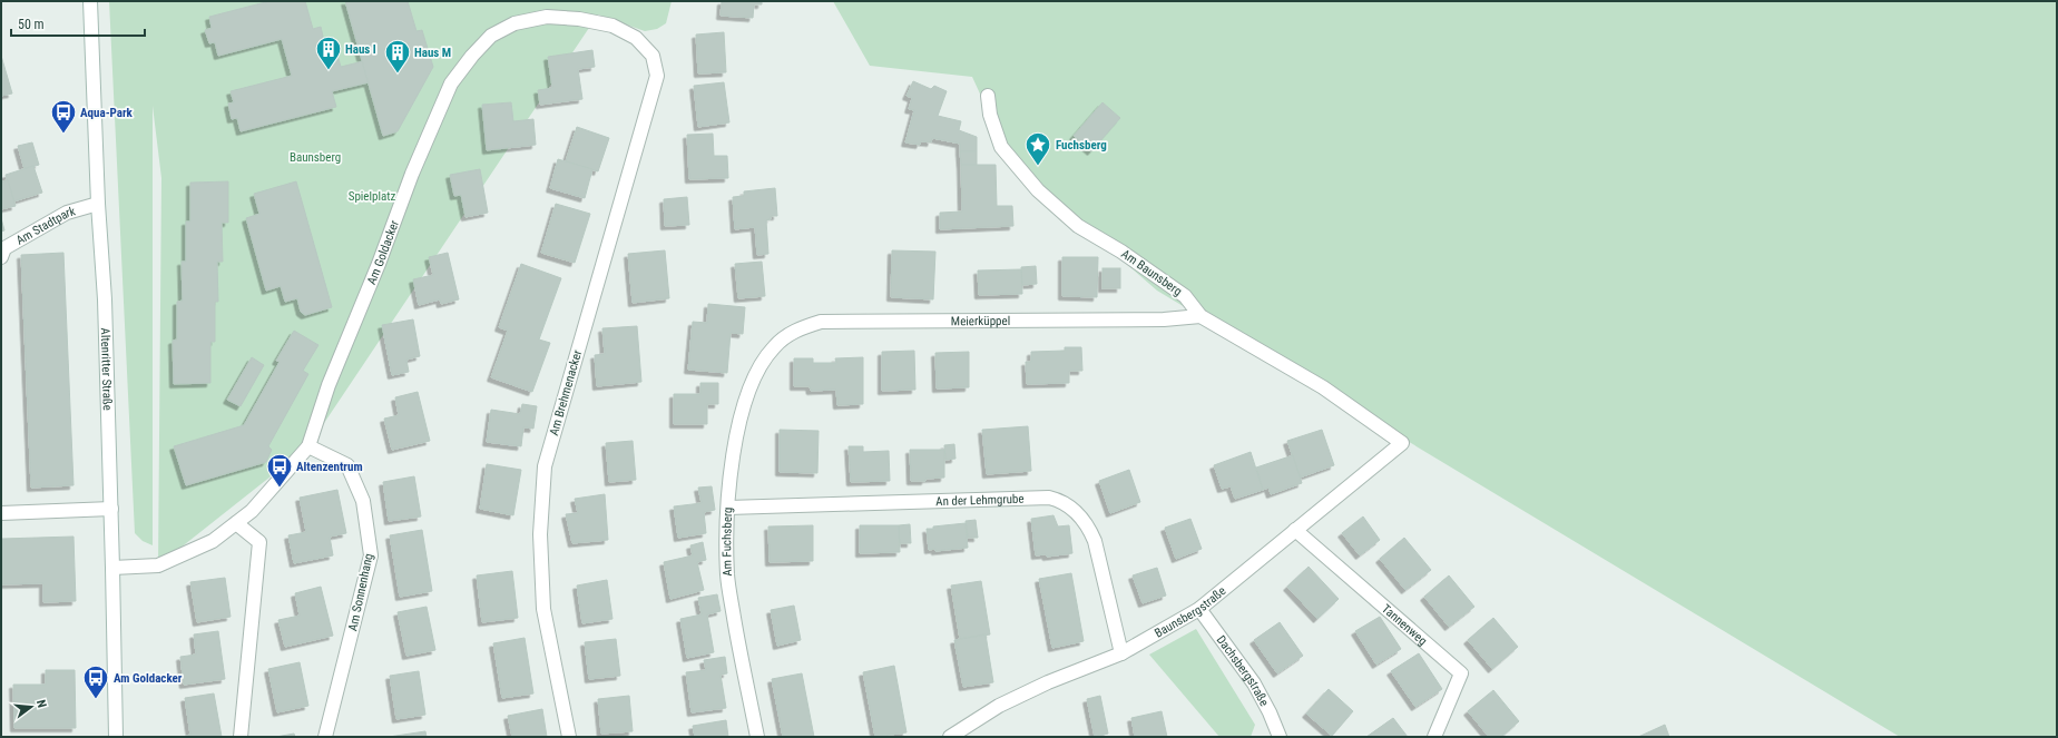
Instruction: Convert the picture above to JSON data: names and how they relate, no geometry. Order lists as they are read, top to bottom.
{
  "streets": {
    "street": [
      "Am Stadtpark",
      "Am Goldacker",
      "Am Baunsberg",
      "Meierküppel",
      "Altenritter Straße",
      "Am Brehmenacker",
      "An der Lehmgrube",
      "Am Fuchsberg",
      "Am Sonnenhang",
      "Baunsbergstraße",
      "Tannenweg",
      "Dachsbergstraße"
    ]
  },
  "crossings": [
    ["Am Stadtpark", "Altenritter Straße"],
    ["Am Goldacker", "Altenritter Straße"],
    ["Am Goldacker", "Am Brehmenacker"],
    ["Am Goldacker", "Am Sonnenhang"],
    ["Am Baunsberg", "Meierküppel"],
    ["Am Baunsberg", "Baunsbergstraße"],
    ["Meierküppel", "Am Fuchsberg"],
    ["An der Lehmgrube", "Am Fuchsberg"],
    ["An der Lehmgrube", "Baunsbergstraße"],
    ["Baunsbergstraße", "Tannenweg"],
    ["Baunsbergstraße", "Dachsbergstraße"]
  ],
  "parks": ["Baunsberg", "Spielplatz"],
  "places": {
    "building": ["Haus I", "Haus M"],
    "bus stop": ["Aqua-Park", "Altenzentrum", "Am Goldacker"],
    "place": ["Fuchsberg"]
  },
  "scale_bar": "50 m",
  "north": "right"
}
